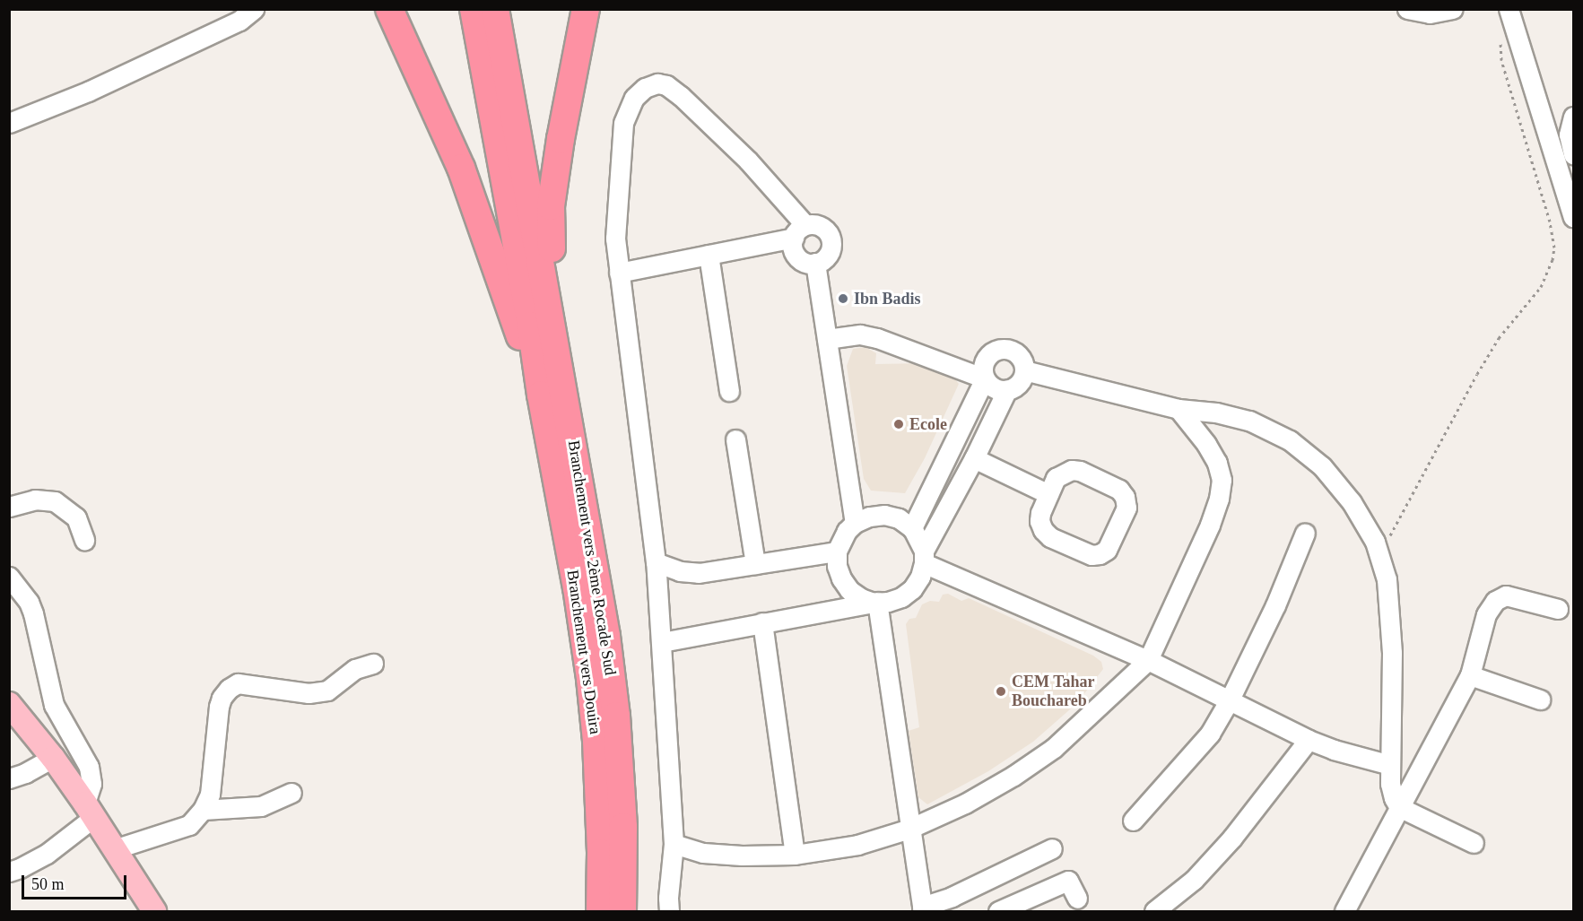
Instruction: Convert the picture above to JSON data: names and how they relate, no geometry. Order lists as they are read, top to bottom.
{
  "streets": {
    "highway": ["Branchement vers 2ème Rocade Sud", "Branchement vers Douira"]
  },
  "crossings": [
    ["Branchement vers 2ème Rocade Sud", "Branchement vers Douira"]
  ],
  "places": ["Ibn Badis", "Ecole", "CEM Tahar Bouchareb"],
  "scale_bar": "50 m"
}
